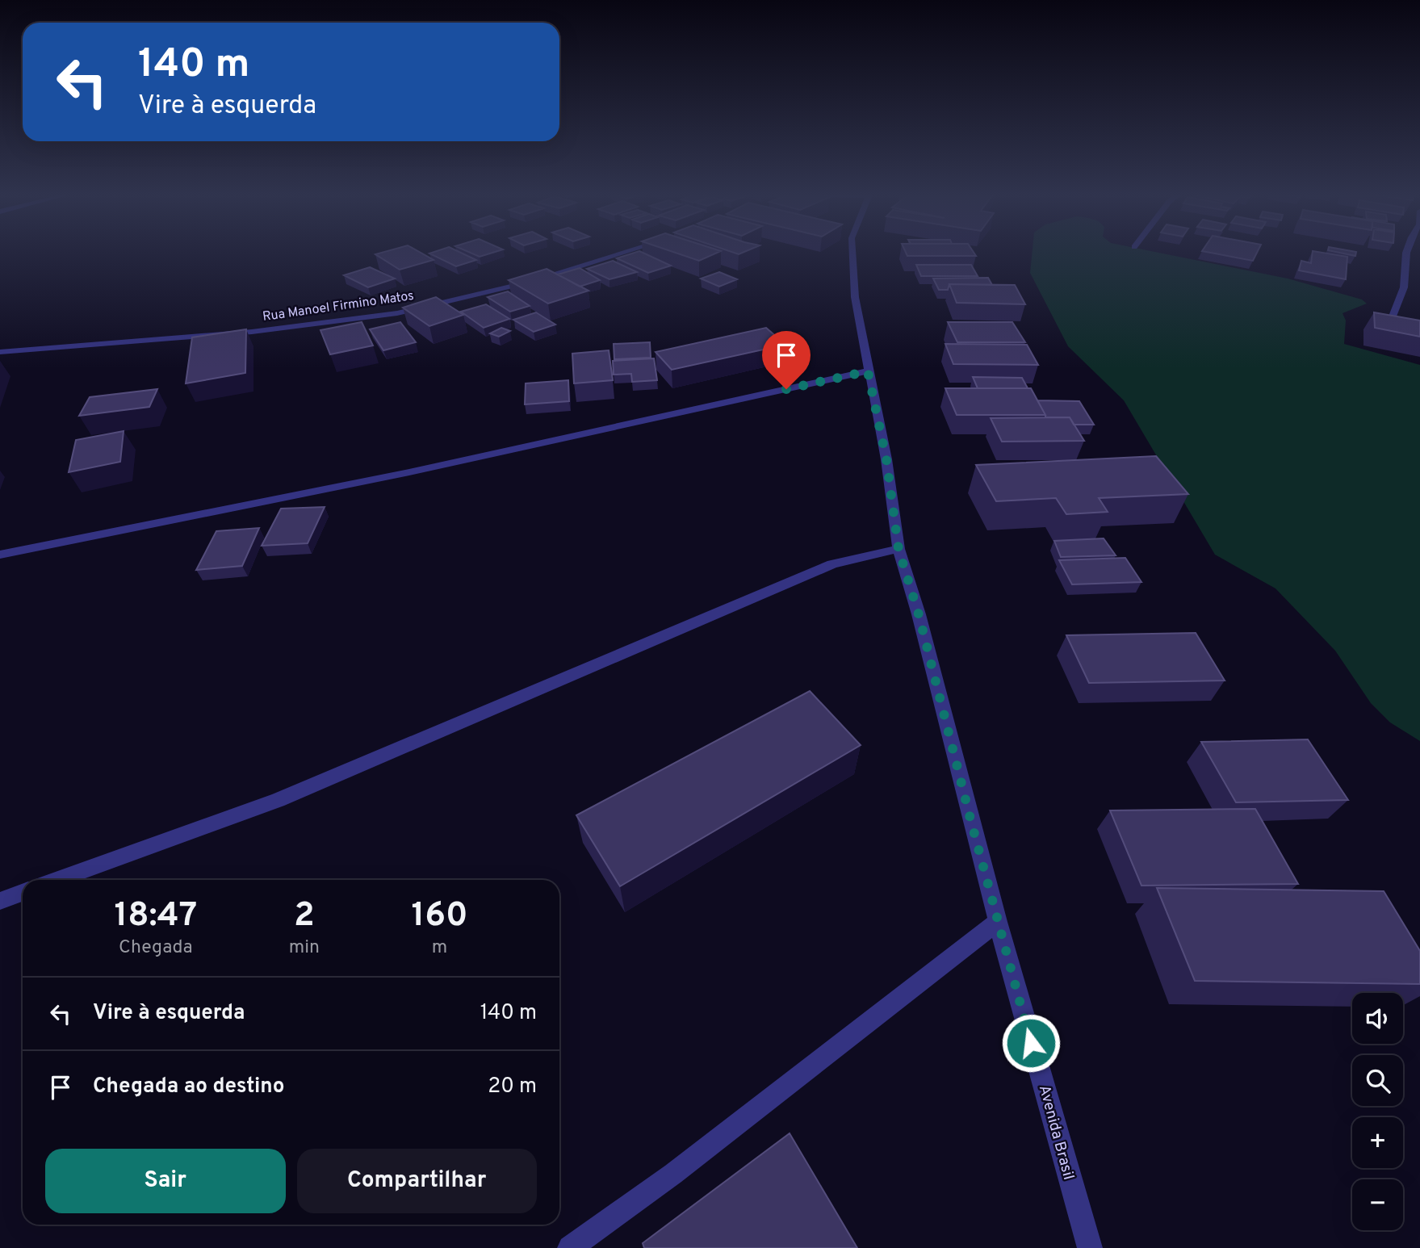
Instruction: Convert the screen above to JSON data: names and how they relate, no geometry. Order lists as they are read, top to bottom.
{
  "streets": {
    "street": ["Rua Manoel Firmino Matos", "Avenida Brasil"]
  },
  "page": {
    "turn": ["140 m", "Vire à esquerda"],
    "eta": [
      "18:47",
      "Chegada",
      "2",
      "min",
      "160",
      "m"
    ],
    "list": [
      {
        "name": "Vire à esquerda",
        "value": "140 m"
      },
      {
        "name": "Chegada ao destino",
        "value": "20 m"
      }
    ],
    "map_buttons": ["+", "−"],
    "buttons": ["Sair", "Compartilhar"]
  }
}
